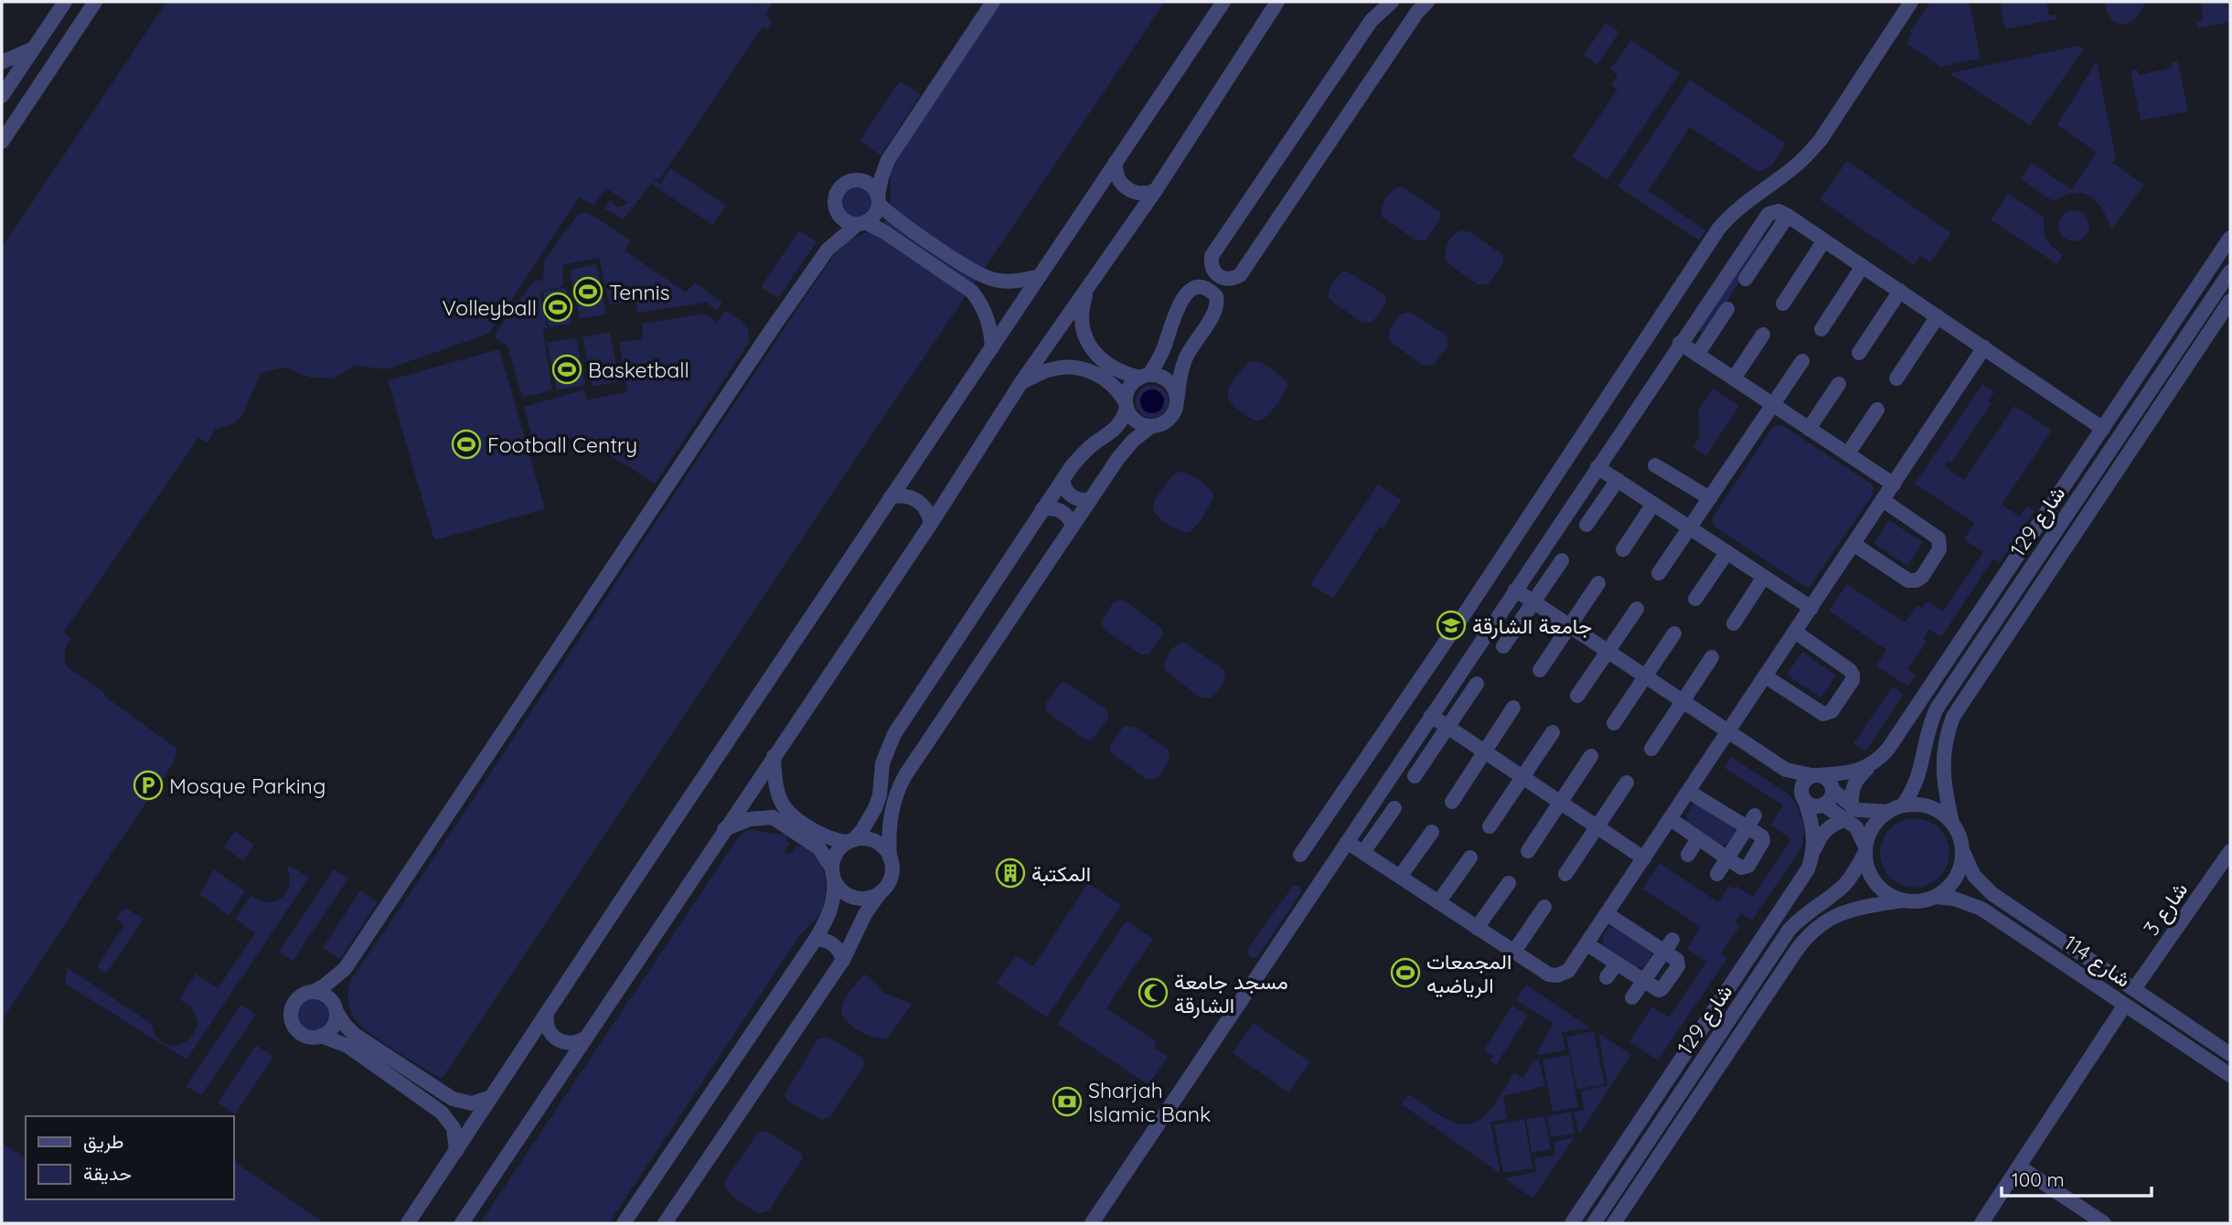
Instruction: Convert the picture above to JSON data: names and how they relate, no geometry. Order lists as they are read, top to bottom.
{
  "streets": {
    "street": ["شارع 129", "شارع 3", "شارع 114"]
  },
  "crossings": [
    ["شارع 129", "شارع 114"],
    ["شارع 3", "شارع 114"]
  ],
  "places": {
    "sports": [
      "Tennis",
      "Volleyball",
      "Basketball",
      "Football Centry",
      "المجمعات الرياضيه"
    ],
    "school or university": ["جامعة الشارقة"],
    "parking": ["Mosque Parking"],
    "building": ["المكتبة"],
    "mosque": ["مسجد جامعة الشارقة"],
    "bank": ["Sharjah Islamic Bank"]
  },
  "legend": ["طريق", "حديقة"],
  "scale_bar": "100 m"
}
